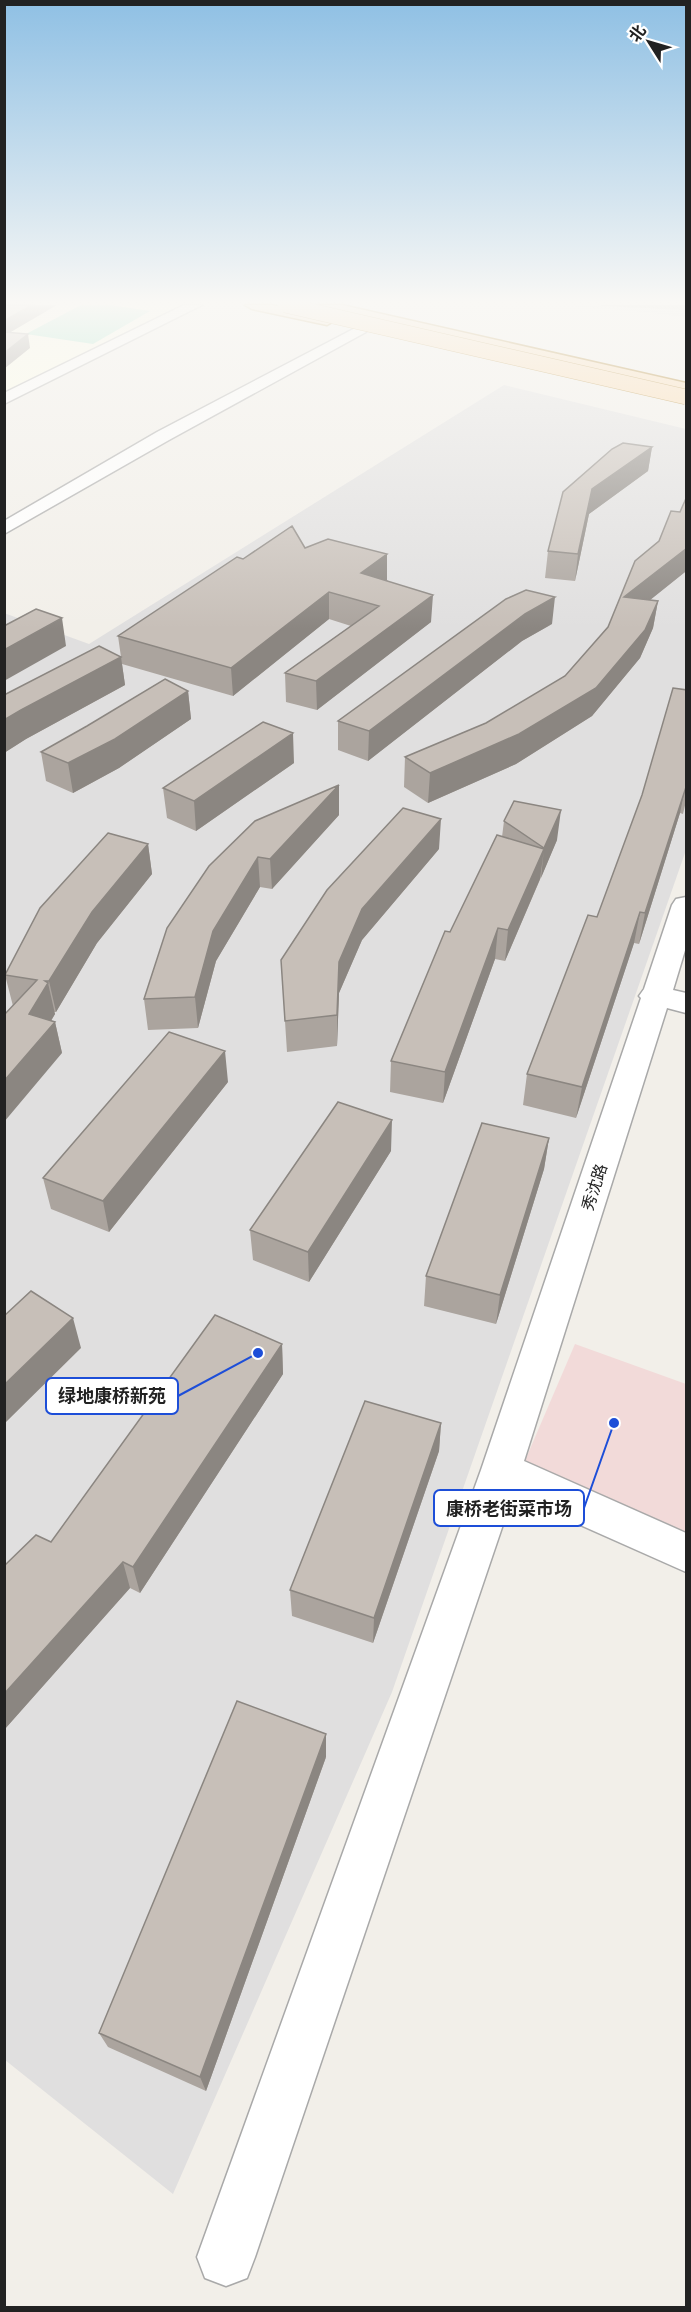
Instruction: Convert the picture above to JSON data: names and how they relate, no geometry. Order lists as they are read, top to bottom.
{
  "streets": {
    "street": ["秀沈路"]
  },
  "places": ["绿地康桥新苑", "康桥老街菜市场"],
  "north": "top left"
}
